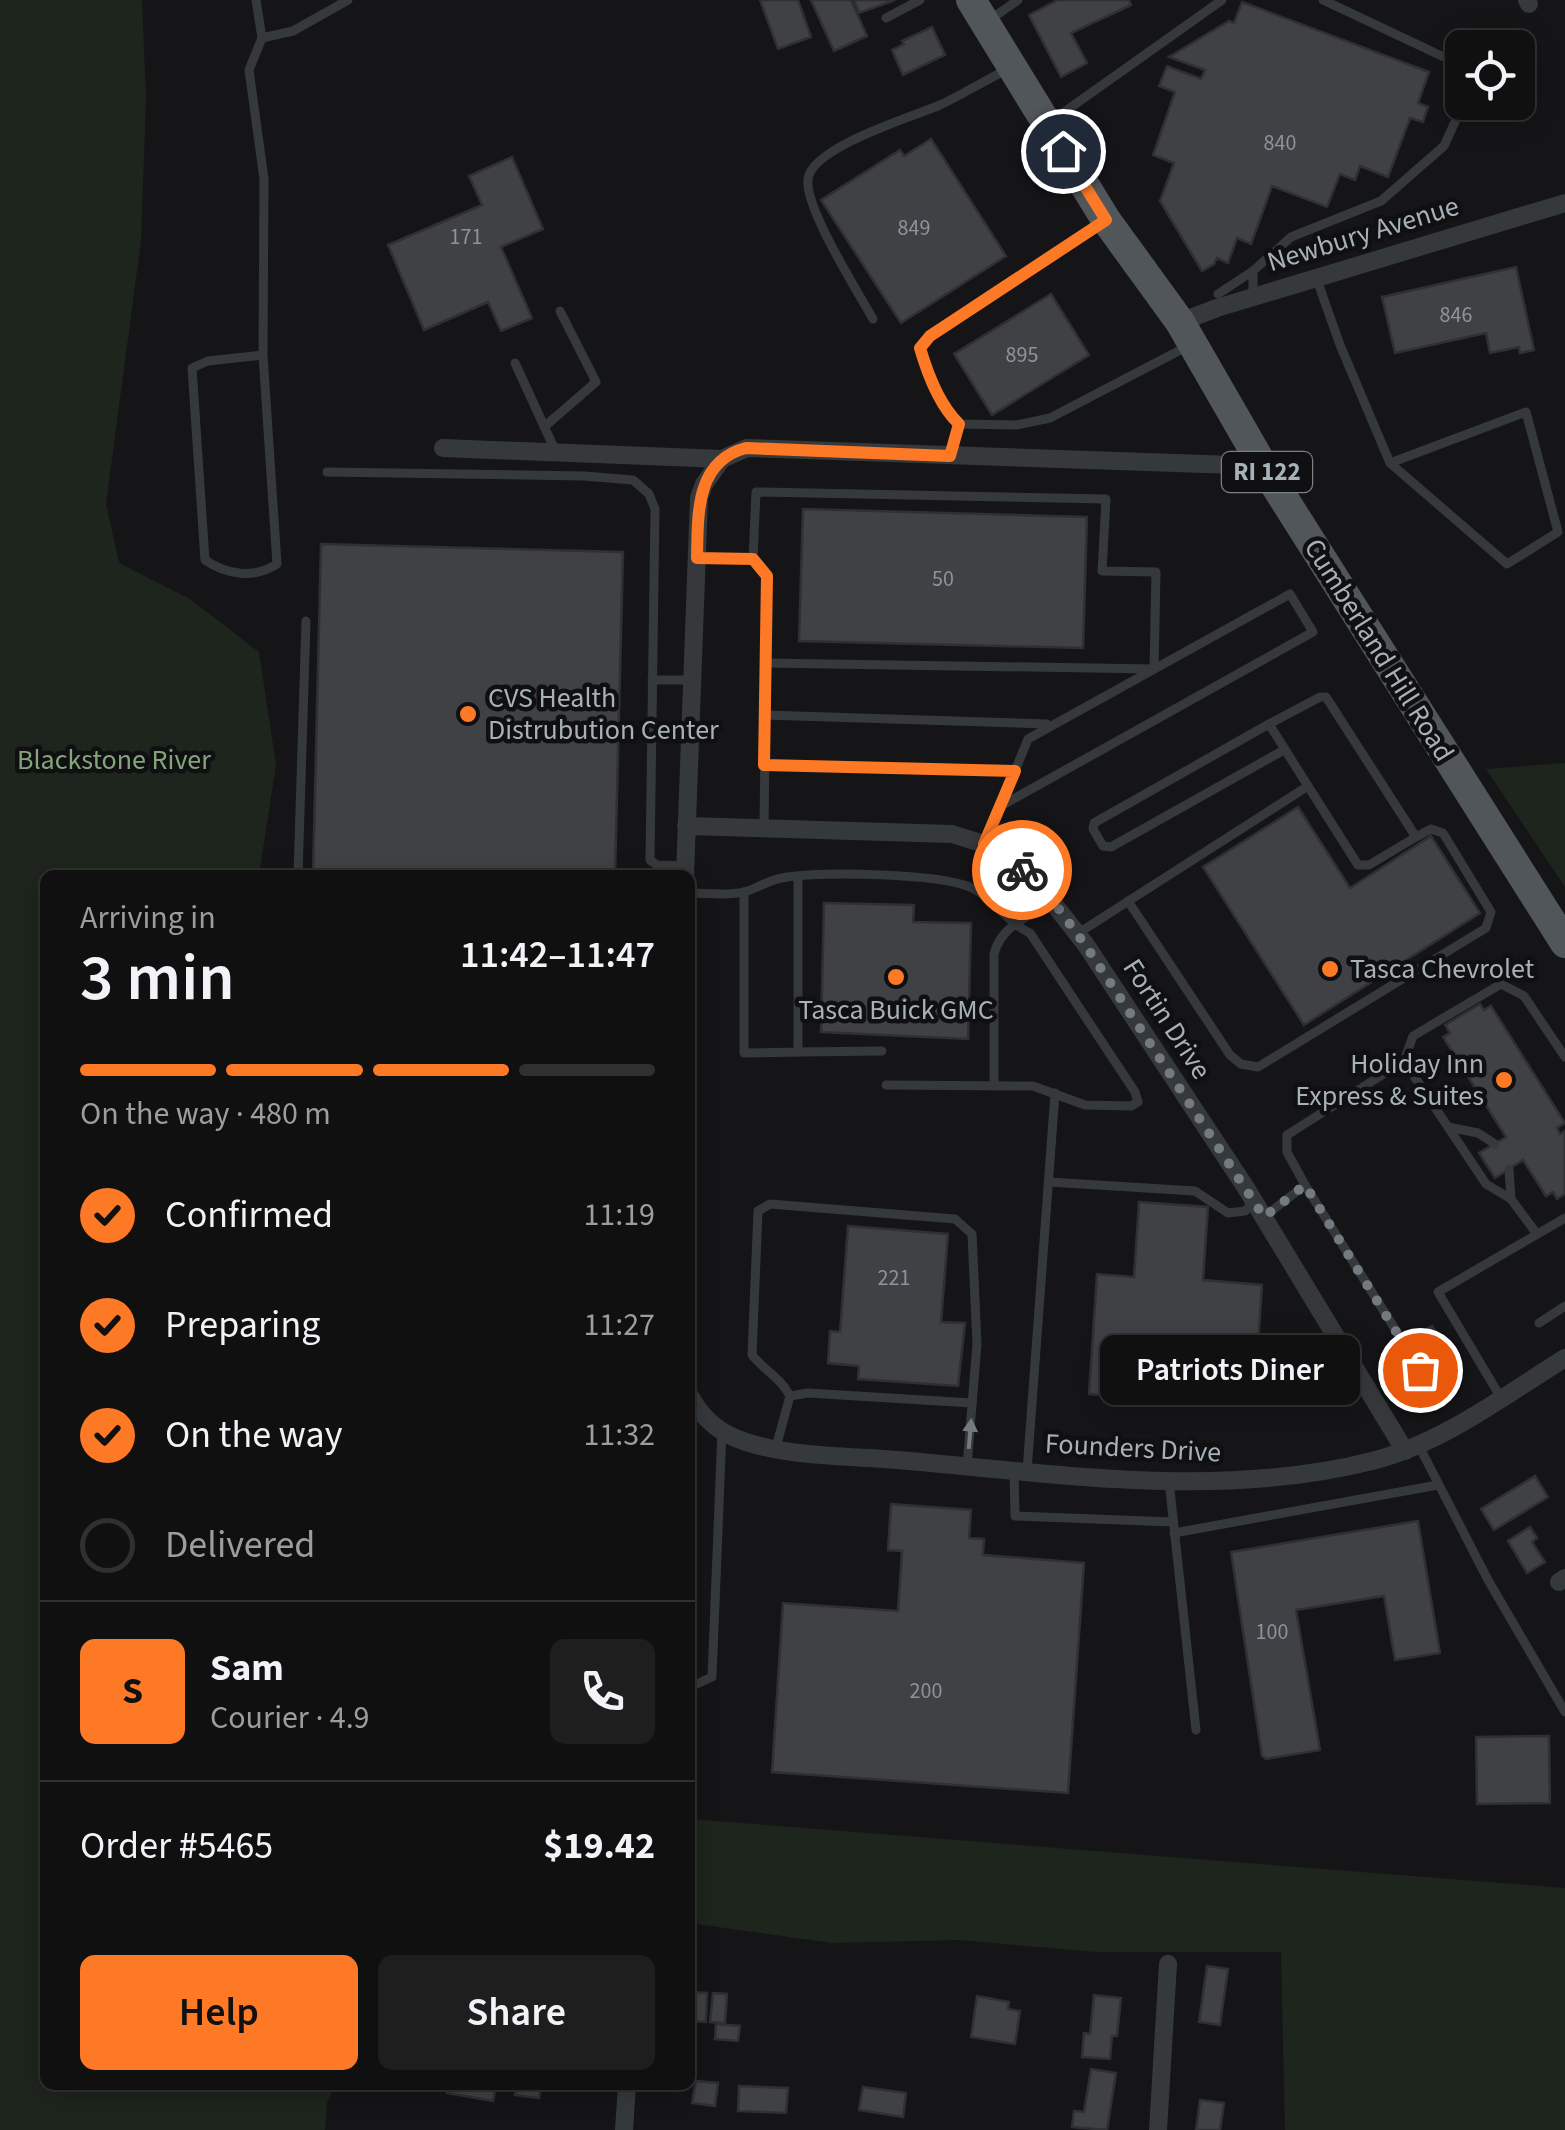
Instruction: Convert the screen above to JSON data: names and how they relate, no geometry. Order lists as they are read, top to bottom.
{
  "streets": {
    "main road": ["RI 122", "Cumberland Hill Road"],
    "street": ["Newbury Avenue", "Fortin Drive", "Founders Drive"]
  },
  "crossings": [
    ["Newbury Avenue", "Cumberland Hill Road"],
    ["Fortin Drive", "Founders Drive"]
  ],
  "parks": ["Blackstone River"],
  "places": [
    "CVS Health Distrubution Center",
    "Tasca Chevrolet",
    "Tasca Buick GMC",
    "Holiday Inn Express & Suites",
    "Patriots Diner"
  ],
  "house_numbers": [
    "840",
    "849",
    "171",
    "846",
    "895",
    "50",
    "221",
    "100",
    "200"
  ],
  "page": {
    "heading": ["3 min", "Arriving in", "11:42–11:47"],
    "panel": [
      "Sam",
      "Courier · 4.9",
      "Order #5465",
      "$19.42"
    ],
    "bar": "On the way · 480 m",
    "list": [
      ["Confirmed", "11:19"],
      ["Preparing", "11:27"],
      ["On the way", "11:32"],
      "Delivered"
    ],
    "bubble": "Patriots Diner",
    "round": "S",
    "buttons": ["Help", "Share"]
  }
}
